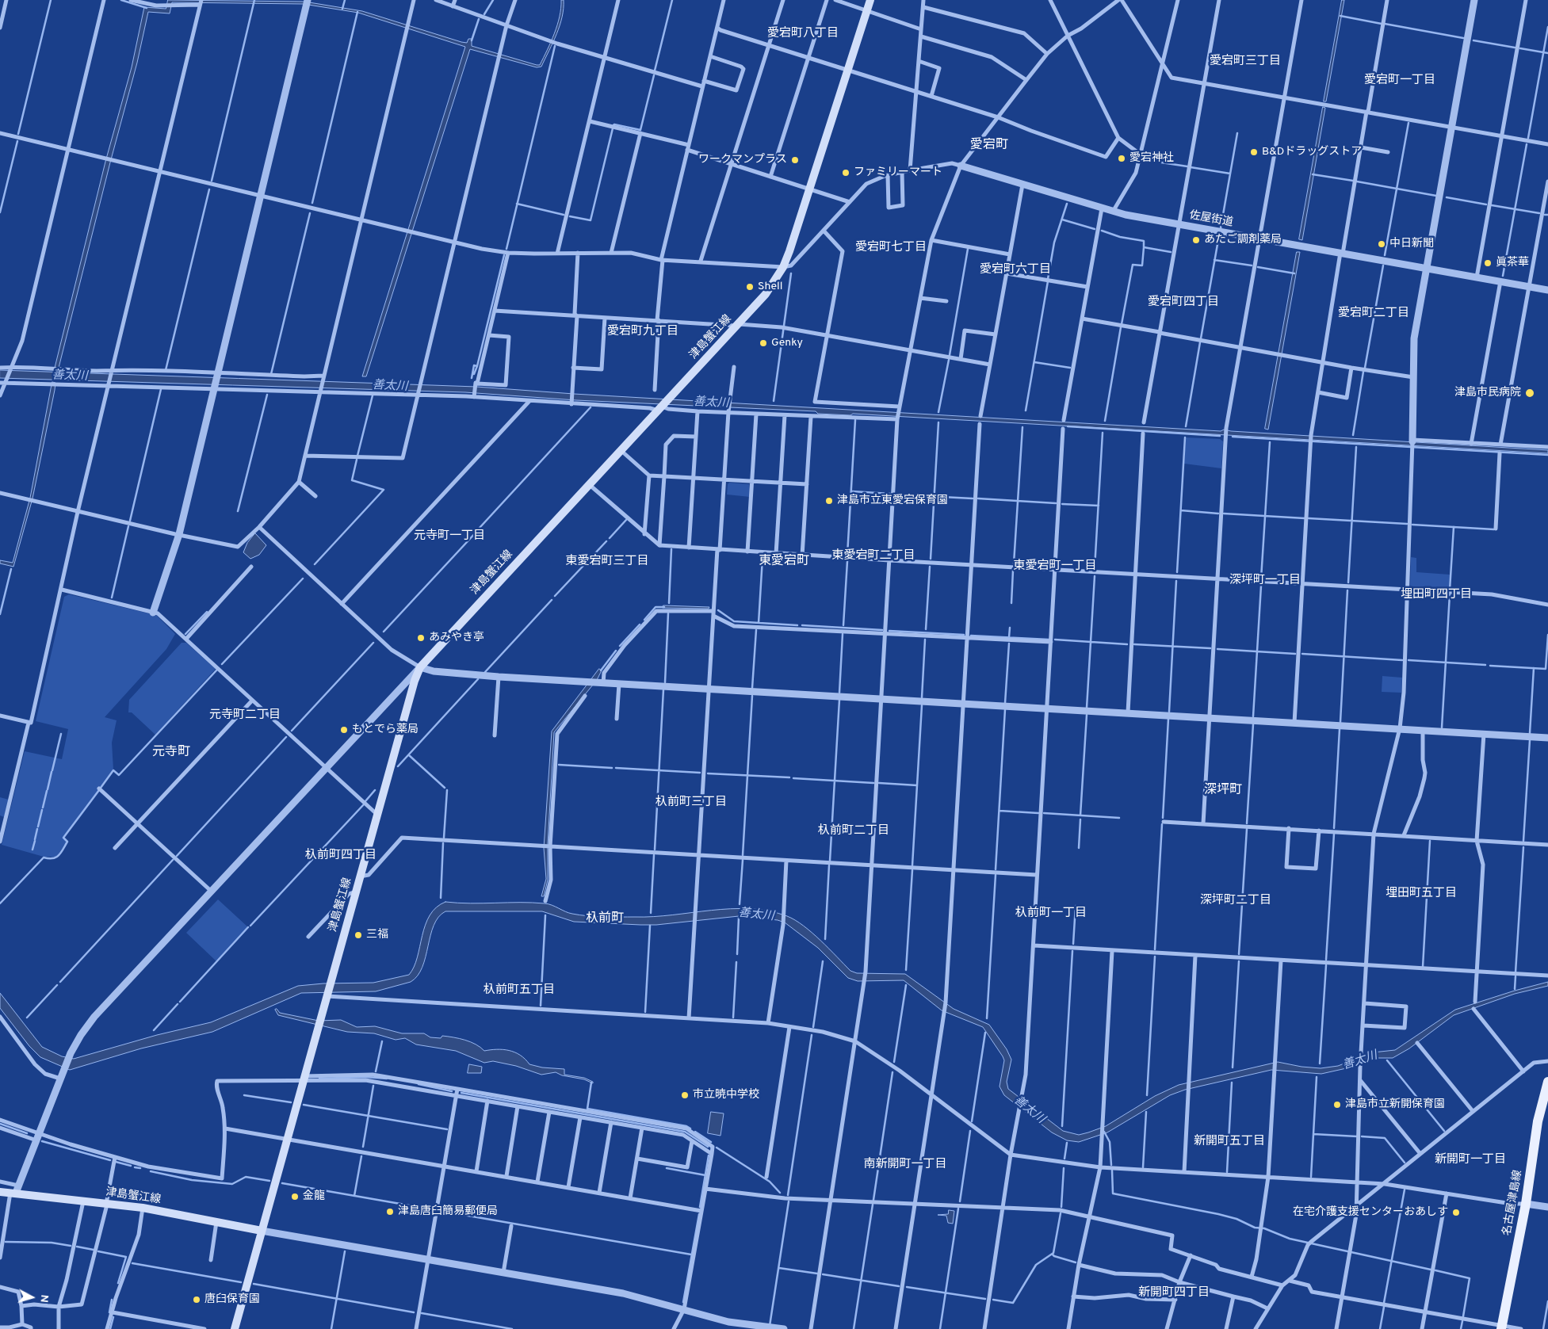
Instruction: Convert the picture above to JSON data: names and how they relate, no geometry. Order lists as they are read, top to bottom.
{
  "streets": {
    "main road": ["津島蟹江線", "名古屋津島線"],
    "street": ["佐屋街道"]
  },
  "districts": [
    "愛宕町八丁目",
    "愛宕町三丁目",
    "愛宕町一丁目",
    "愛宕町",
    "愛宕町七丁目",
    "愛宕町六丁目",
    "愛宕町四丁目",
    "愛宕町二丁目",
    "愛宕町九丁目",
    "元寺町一丁目",
    "東愛宕町二丁目",
    "東愛宕町三丁目",
    "東愛宕町",
    "東愛宕町一丁目",
    "深坪町一丁目",
    "埋田町四丁目",
    "元寺町二丁目",
    "元寺町",
    "深坪町",
    "杁前町三丁目",
    "杁前町二丁目",
    "杁前町四丁目",
    "埋田町五丁目",
    "深坪町二丁目",
    "杁前町一丁目",
    "杁前町",
    "杁前町五丁目",
    "新開町五丁目",
    "新開町一丁目",
    "南新開町一丁目",
    "新開町四丁目"
  ],
  "water": ["善太川"],
  "places": [
    "B&Dドラッグストア",
    "愛宕神社",
    "ワークマンプラス",
    "ファミリーマート",
    "あたご調剤薬局",
    "中日新聞",
    "眞茶華",
    "Shell",
    "Genky",
    "津島市民病院",
    "津島市立東愛宕保育園",
    "あみやき亭",
    "もとでら薬局",
    "三福",
    "市立暁中学校",
    "津島市立新開保育園",
    "金龍",
    "津島唐臼簡易郵便局",
    "在宅介護支援センターおあしす",
    "唐臼保育園"
  ],
  "north": "right"
}
